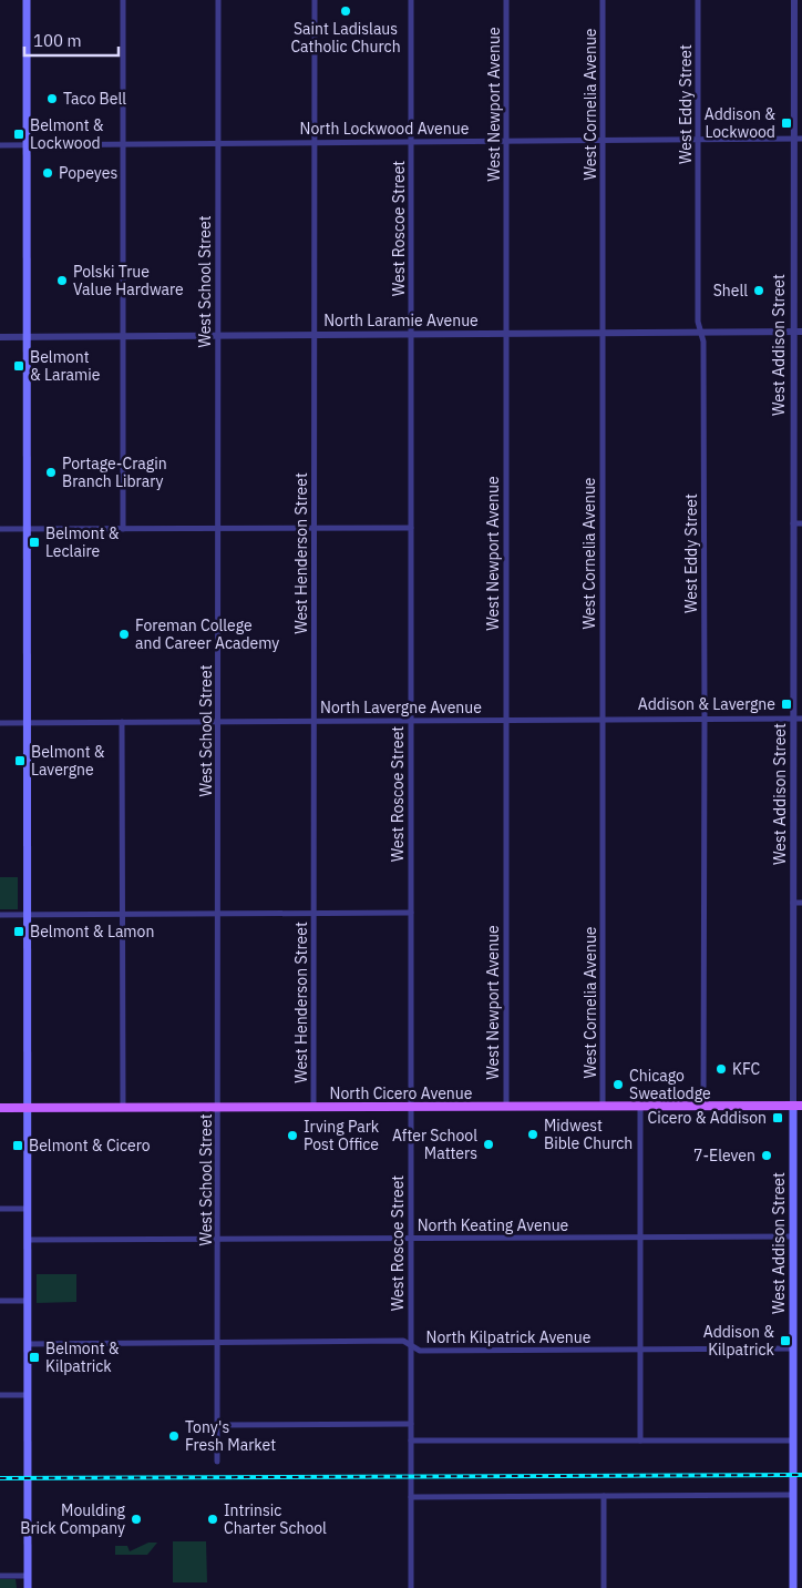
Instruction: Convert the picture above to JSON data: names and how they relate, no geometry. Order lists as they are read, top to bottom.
{
  "streets": {
    "main road": ["West Addison Street", "North Cicero Avenue"],
    "street": [
      "West Newport Avenue",
      "West Cornelia Avenue",
      "West Eddy Street",
      "North Lockwood Avenue",
      "West Roscoe Street",
      "West School Street",
      "North Laramie Avenue",
      "West Henderson Street",
      "North Lavergne Avenue",
      "North Keating Avenue",
      "North Kilpatrick Avenue"
    ]
  },
  "crossings": [
    ["West Newport Avenue", "North Lockwood Avenue"],
    ["West Newport Avenue", "North Laramie Avenue"],
    ["West Newport Avenue", "North Lavergne Avenue"],
    ["West Newport Avenue", "North Cicero Avenue"],
    ["West Cornelia Avenue", "North Lockwood Avenue"],
    ["West Cornelia Avenue", "North Laramie Avenue"],
    ["West Cornelia Avenue", "North Lavergne Avenue"],
    ["West Cornelia Avenue", "North Cicero Avenue"],
    ["West Eddy Street", "North Lockwood Avenue"],
    ["West Eddy Street", "North Laramie Avenue"],
    ["West Eddy Street", "North Lavergne Avenue"],
    ["West Eddy Street", "North Cicero Avenue"],
    ["North Lockwood Avenue", "West Roscoe Street"],
    ["North Lockwood Avenue", "West School Street"],
    ["North Lockwood Avenue", "West Addison Street"],
    ["North Lockwood Avenue", "West Henderson Street"],
    ["West Roscoe Street", "North Laramie Avenue"],
    ["West Roscoe Street", "North Lavergne Avenue"],
    ["West Roscoe Street", "North Cicero Avenue"],
    ["West Roscoe Street", "North Keating Avenue"],
    ["West Roscoe Street", "North Kilpatrick Avenue"],
    ["West School Street", "North Laramie Avenue"],
    ["West School Street", "North Lavergne Avenue"],
    ["West School Street", "North Cicero Avenue"],
    ["West School Street", "North Keating Avenue"],
    ["West School Street", "North Kilpatrick Avenue"],
    ["North Laramie Avenue", "West Addison Street"],
    ["North Laramie Avenue", "West Henderson Street"],
    ["West Addison Street", "North Lavergne Avenue"],
    ["West Addison Street", "North Cicero Avenue"],
    ["West Addison Street", "North Keating Avenue"],
    ["West Addison Street", "North Kilpatrick Avenue"],
    ["West Henderson Street", "North Lavergne Avenue"],
    ["West Henderson Street", "North Cicero Avenue"]
  ],
  "places": {
    "other": [
      "Saint Ladislaus Catholic Church",
      "Taco Bell",
      "Popeyes",
      "Polski True Value Hardware",
      "Shell",
      "Portage-Cragin Branch Library",
      "Foreman College and Career Academy",
      "KFC",
      "Chicago Sweatlodge",
      "Midwest Bible Church",
      "Irving Park Post Office",
      "After School Matters",
      "7-Eleven",
      "Tony's Fresh Market",
      "Moulding Brick Company",
      "Intrinsic Charter School"
    ],
    "transit": [
      "Addison & Lockwood",
      "Belmont & Lockwood",
      "Belmont & Laramie",
      "Belmont & Leclaire",
      "Addison & Lavergne",
      "Belmont & Lavergne",
      "Belmont & Lamon",
      "Cicero & Addison",
      "Belmont & Cicero",
      "Addison & Kilpatrick",
      "Belmont & Kilpatrick"
    ]
  },
  "scale_bar": "100 m"
}
